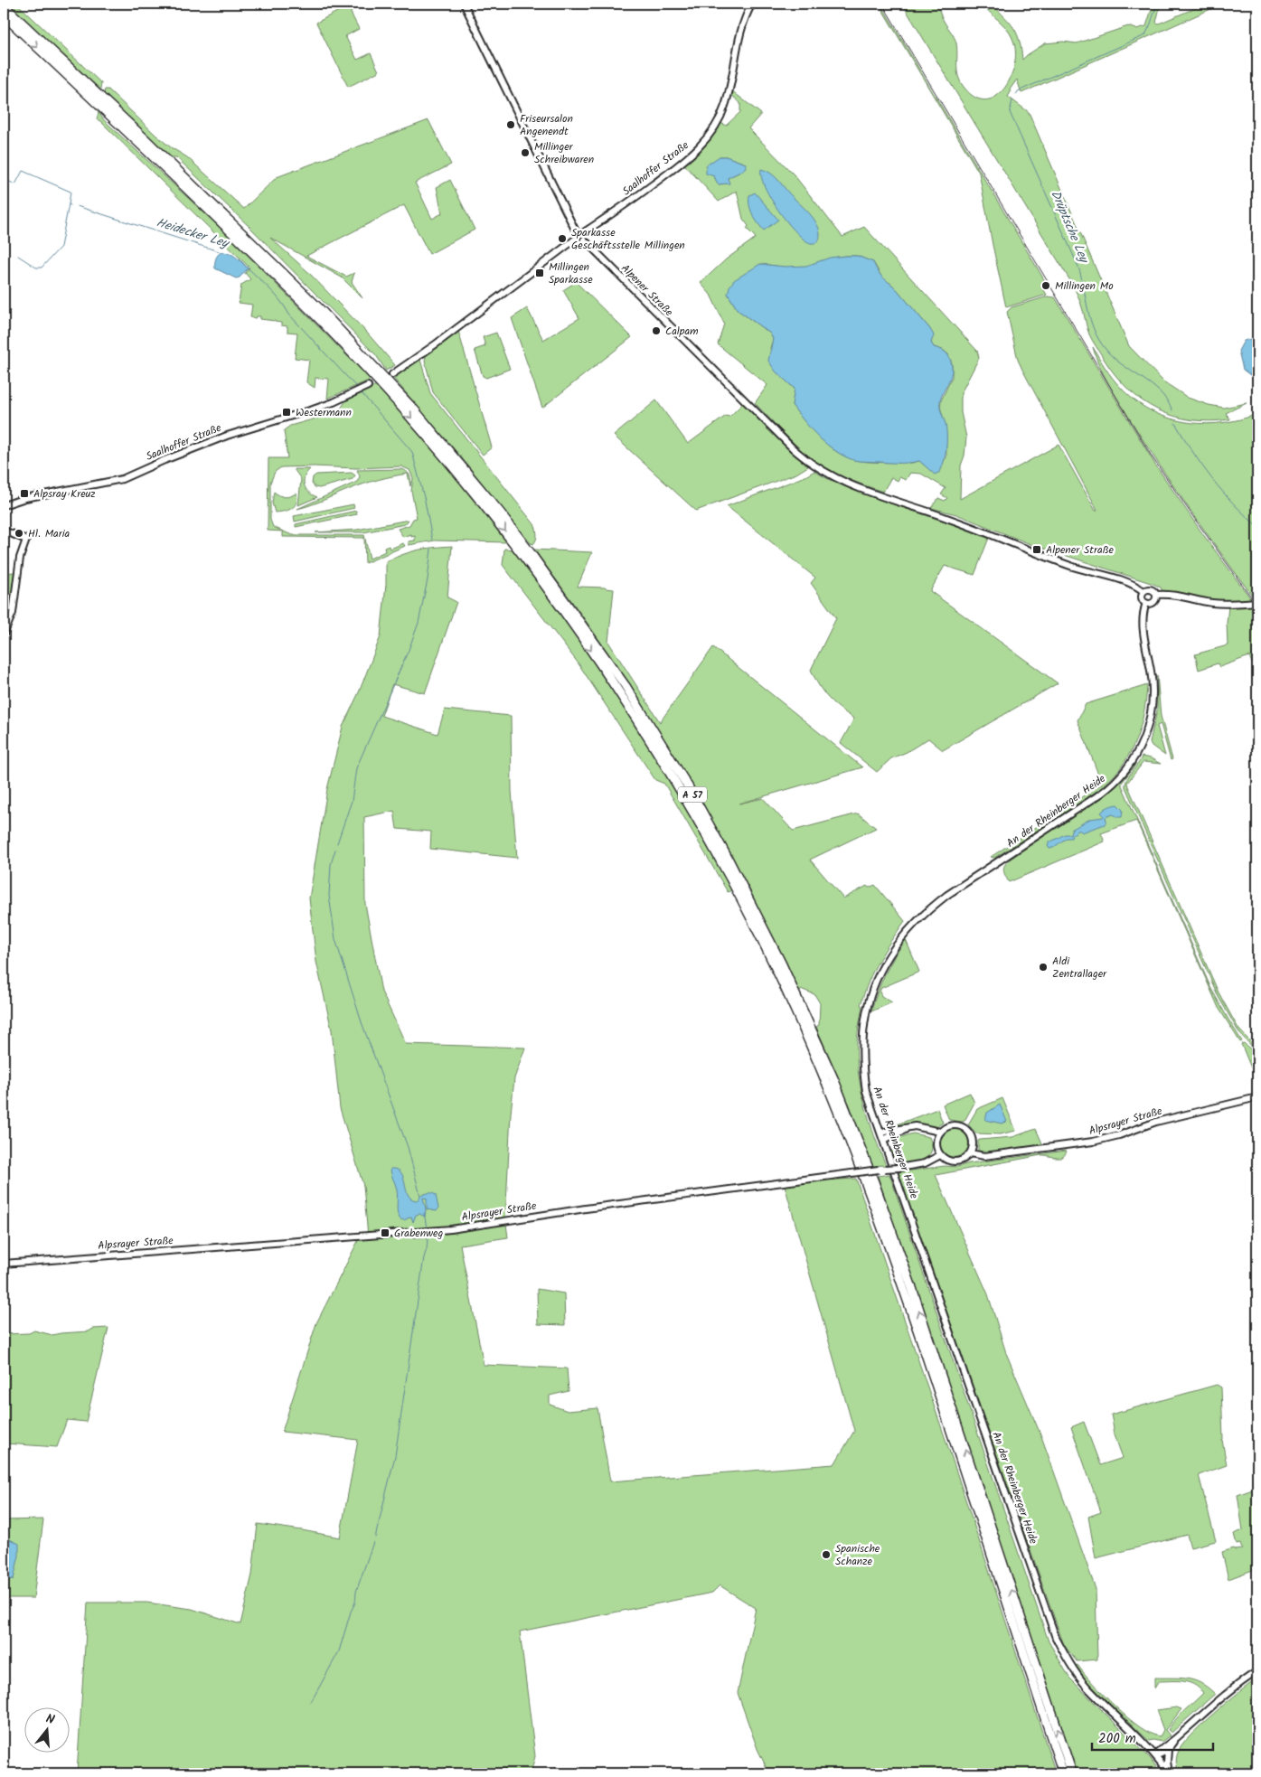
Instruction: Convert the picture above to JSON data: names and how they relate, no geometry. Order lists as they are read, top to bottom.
{
  "streets": {
    "highway": ["A 57"],
    "street": [
      "Saalhoffer Straße",
      "Alpener Straße",
      "An der Rheinberger Heide",
      "Alpsrayer Straße"
    ]
  },
  "crossings": [
    ["Saalhoffer Straße", "Alpener Straße"],
    ["Alpener Straße", "An der Rheinberger Heide"]
  ],
  "water": ["Drüptsche Ley", "Heidecker Ley"],
  "places": {
    "other": [
      "Friseursalon Angenendt",
      "Millinger Schreibwaren",
      "Sparkasse Geschäftsstelle Millingen",
      "Millingen Mo",
      "Calpam",
      "Hl. Maria",
      "Aldi Zentrallager",
      "Spanische Schanze"
    ],
    "transit": [
      "Millingen Sparkasse",
      "Westermann",
      "Alpsray Kreuz",
      "Alpener Straße",
      "Grabenweg"
    ]
  },
  "scale_bar": "200 m",
  "north": "top"
}
